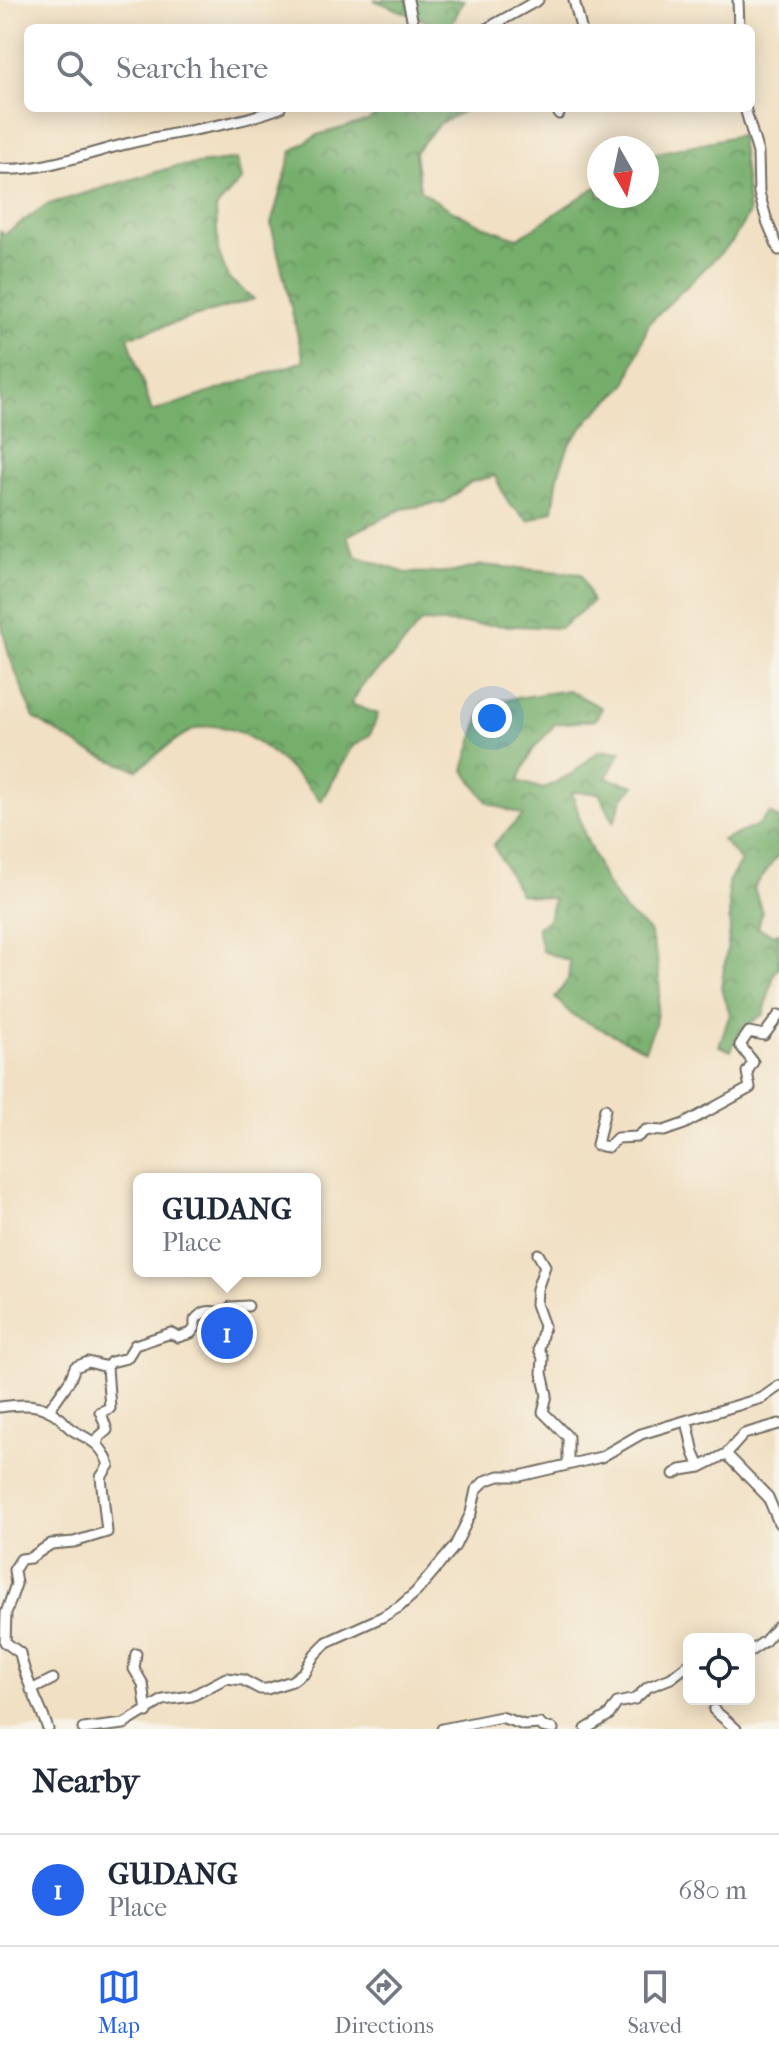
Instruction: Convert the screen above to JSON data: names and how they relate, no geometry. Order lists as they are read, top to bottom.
{
  "north": "bottom",
  "page": {
    "search": "Search here",
    "popup": ["GUDANG", "Place"],
    "pins": "1",
    "heading": "Nearby",
    "list": [
      {
        "mark": "1",
        "name": "GUDANG",
        "note": "Place",
        "value": "680 m"
      }
    ],
    "nav": ["Map", "Directions", "Saved"]
  }
}
